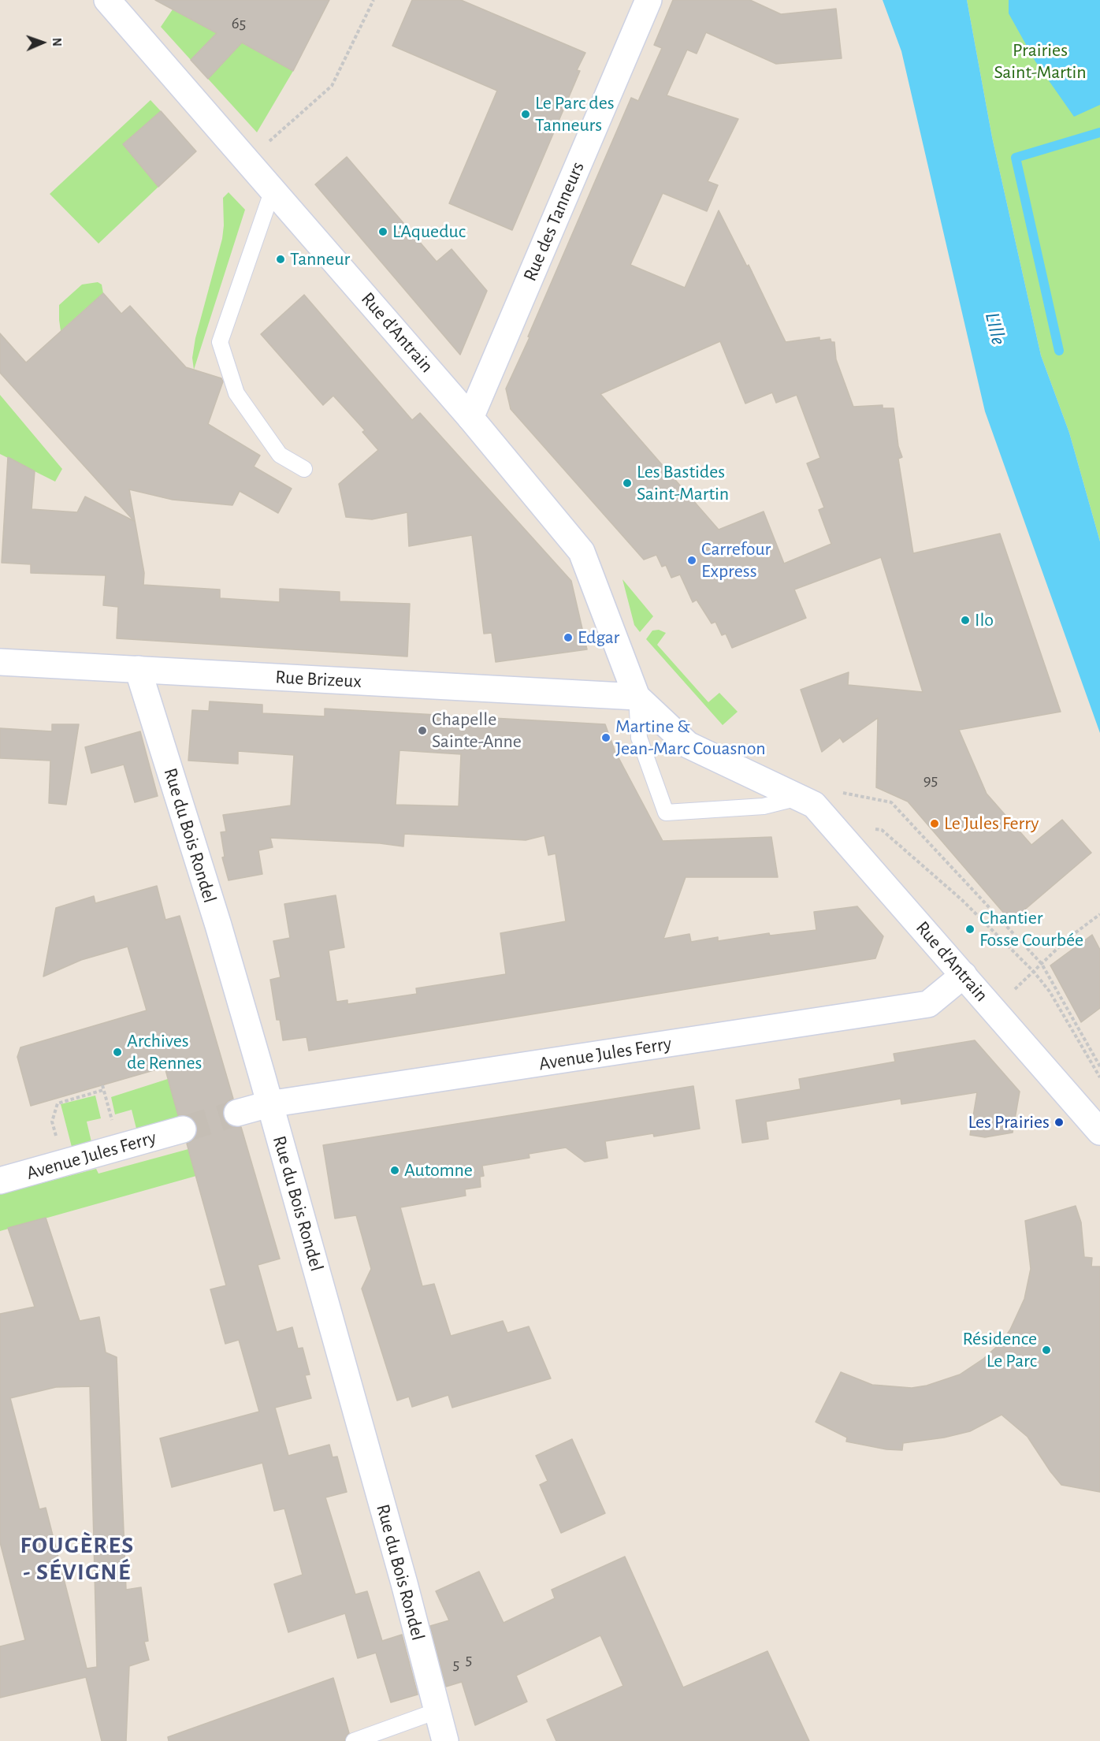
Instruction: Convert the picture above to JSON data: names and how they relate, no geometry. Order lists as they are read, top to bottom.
{
  "streets": {
    "street": [
      "Rue des Tanneurs",
      "Rue d'Antrain",
      "Rue Brizeux",
      "Rue du Bois Rondel",
      "Avenue Jules Ferry"
    ]
  },
  "crossings": [
    ["Rue des Tanneurs", "Rue d'Antrain"],
    ["Rue d'Antrain", "Rue Brizeux"],
    ["Rue d'Antrain", "Avenue Jules Ferry"],
    ["Rue Brizeux", "Rue du Bois Rondel"],
    ["Rue du Bois Rondel", "Avenue Jules Ferry"]
  ],
  "districts": ["FOUGÈRES - SÉVIGNÉ"],
  "water": ["L'Ille"],
  "parks": ["Prairies Saint-Martin"],
  "places": [
    "Le Parc des Tanneurs",
    "L'Aqueduc",
    "Tanneur",
    "Les Bastides Saint-Martin",
    "Carrefour Express",
    "Ilo",
    "Edgar",
    "Chapelle Sainte-Anne",
    "Martine & Jean-Marc Couasnon",
    "Le Jules Ferry",
    "Chantier Fosse Courbée",
    "Archives de Rennes",
    "Les Prairies",
    "Automne",
    "Résidence Le Parc"
  ],
  "house_numbers": [
    "65",
    "95",
    "5",
    "5"
  ],
  "north": "right"
}
